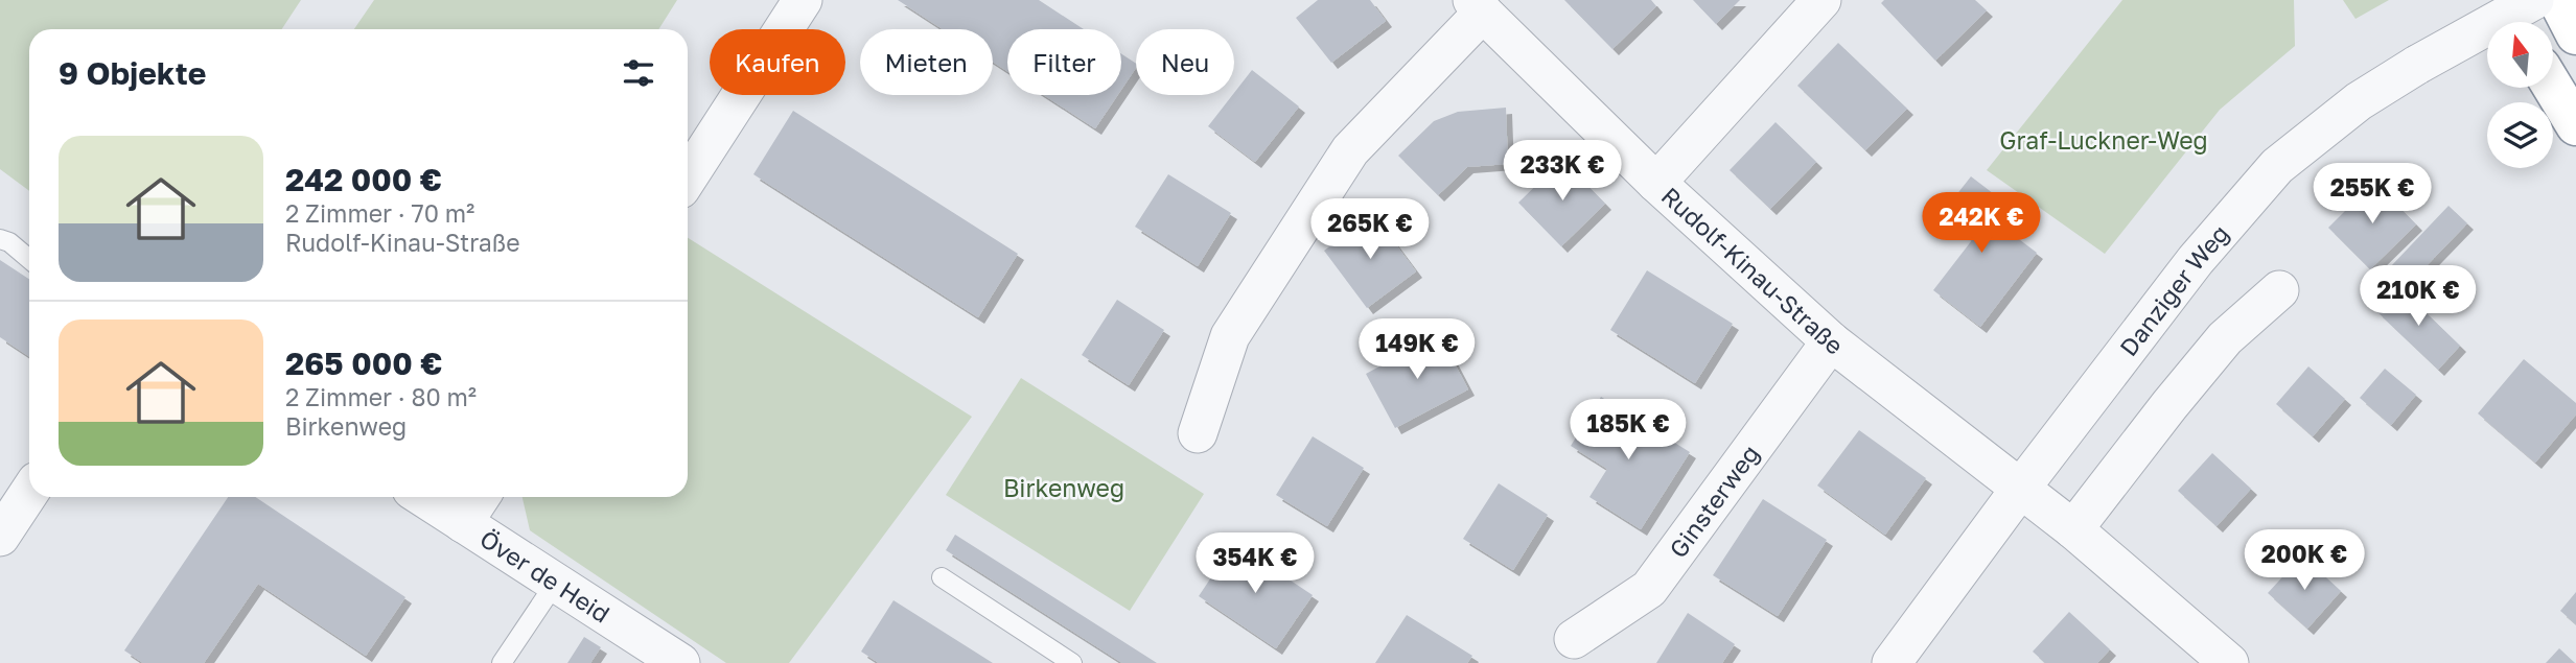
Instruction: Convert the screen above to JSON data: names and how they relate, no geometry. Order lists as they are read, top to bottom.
{
  "streets": {
    "street": [
      "Rudolf-Kinau-Straße",
      "Danziger Weg",
      "Ginsterweg",
      "Över de Heid"
    ]
  },
  "crossings": [
    ["Rudolf-Kinau-Straße", "Danziger Weg"],
    ["Rudolf-Kinau-Straße", "Ginsterweg"]
  ],
  "parks": ["Graf-Luckner-Weg", "Birkenweg"],
  "north": "top",
  "page": {
    "chip": [
      "Kaufen",
      "Mieten",
      "Filter",
      "Neu"
    ],
    "heading": "9 Objekte",
    "list": [
      {
        "name": "242 000 €",
        "note": "2 Zimmer · 70 m² · Rudolf-Kinau-Straße"
      },
      {
        "name": "265 000 €",
        "note": "2 Zimmer · 80 m² · Birkenweg"
      }
    ],
    "price": [
      "233K €",
      "255K €",
      "242K €",
      "265K €",
      "210K €",
      "149K €",
      "185K €",
      "200K €",
      "354K €"
    ]
  }
}
